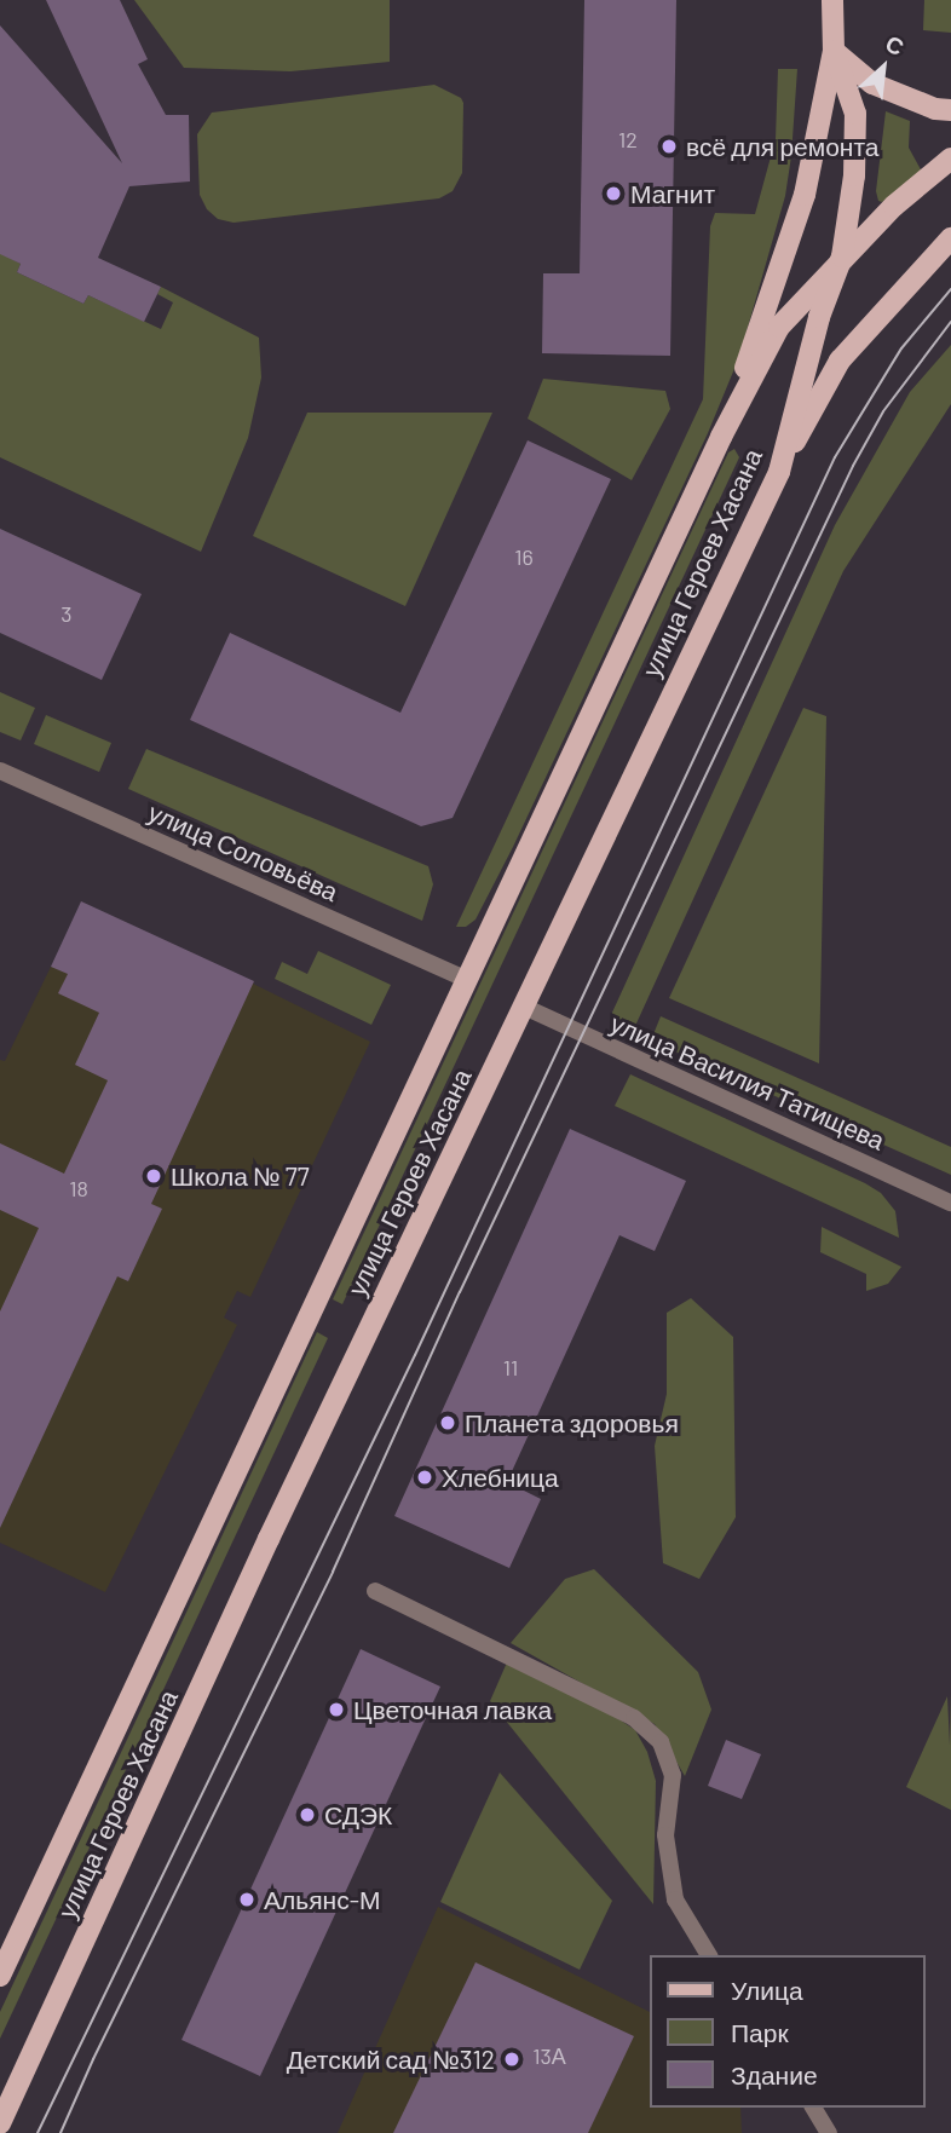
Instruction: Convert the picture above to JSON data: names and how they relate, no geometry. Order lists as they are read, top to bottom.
{
  "streets": {
    "main road": ["улица Героев Хасана"],
    "street": ["улица Соловьёва", "улица Василия Татищева"]
  },
  "crossings": [
    ["улица Героев Хасана", "улица Соловьёва"],
    ["улица Героев Хасана", "улица Василия Татищева"]
  ],
  "places": [
    "всё для ремонта",
    "Магнит",
    "Школа № 77",
    "Планета здоровья",
    "Хлебница",
    "Цветочная лавка",
    "СДЭК",
    "Альянс-М",
    "Детский сад №312"
  ],
  "house_numbers": [
    "12",
    "16",
    "3",
    "18",
    "11",
    "13А"
  ],
  "legend": ["Улица", "Парк", "Здание"],
  "north": "top right"
}
